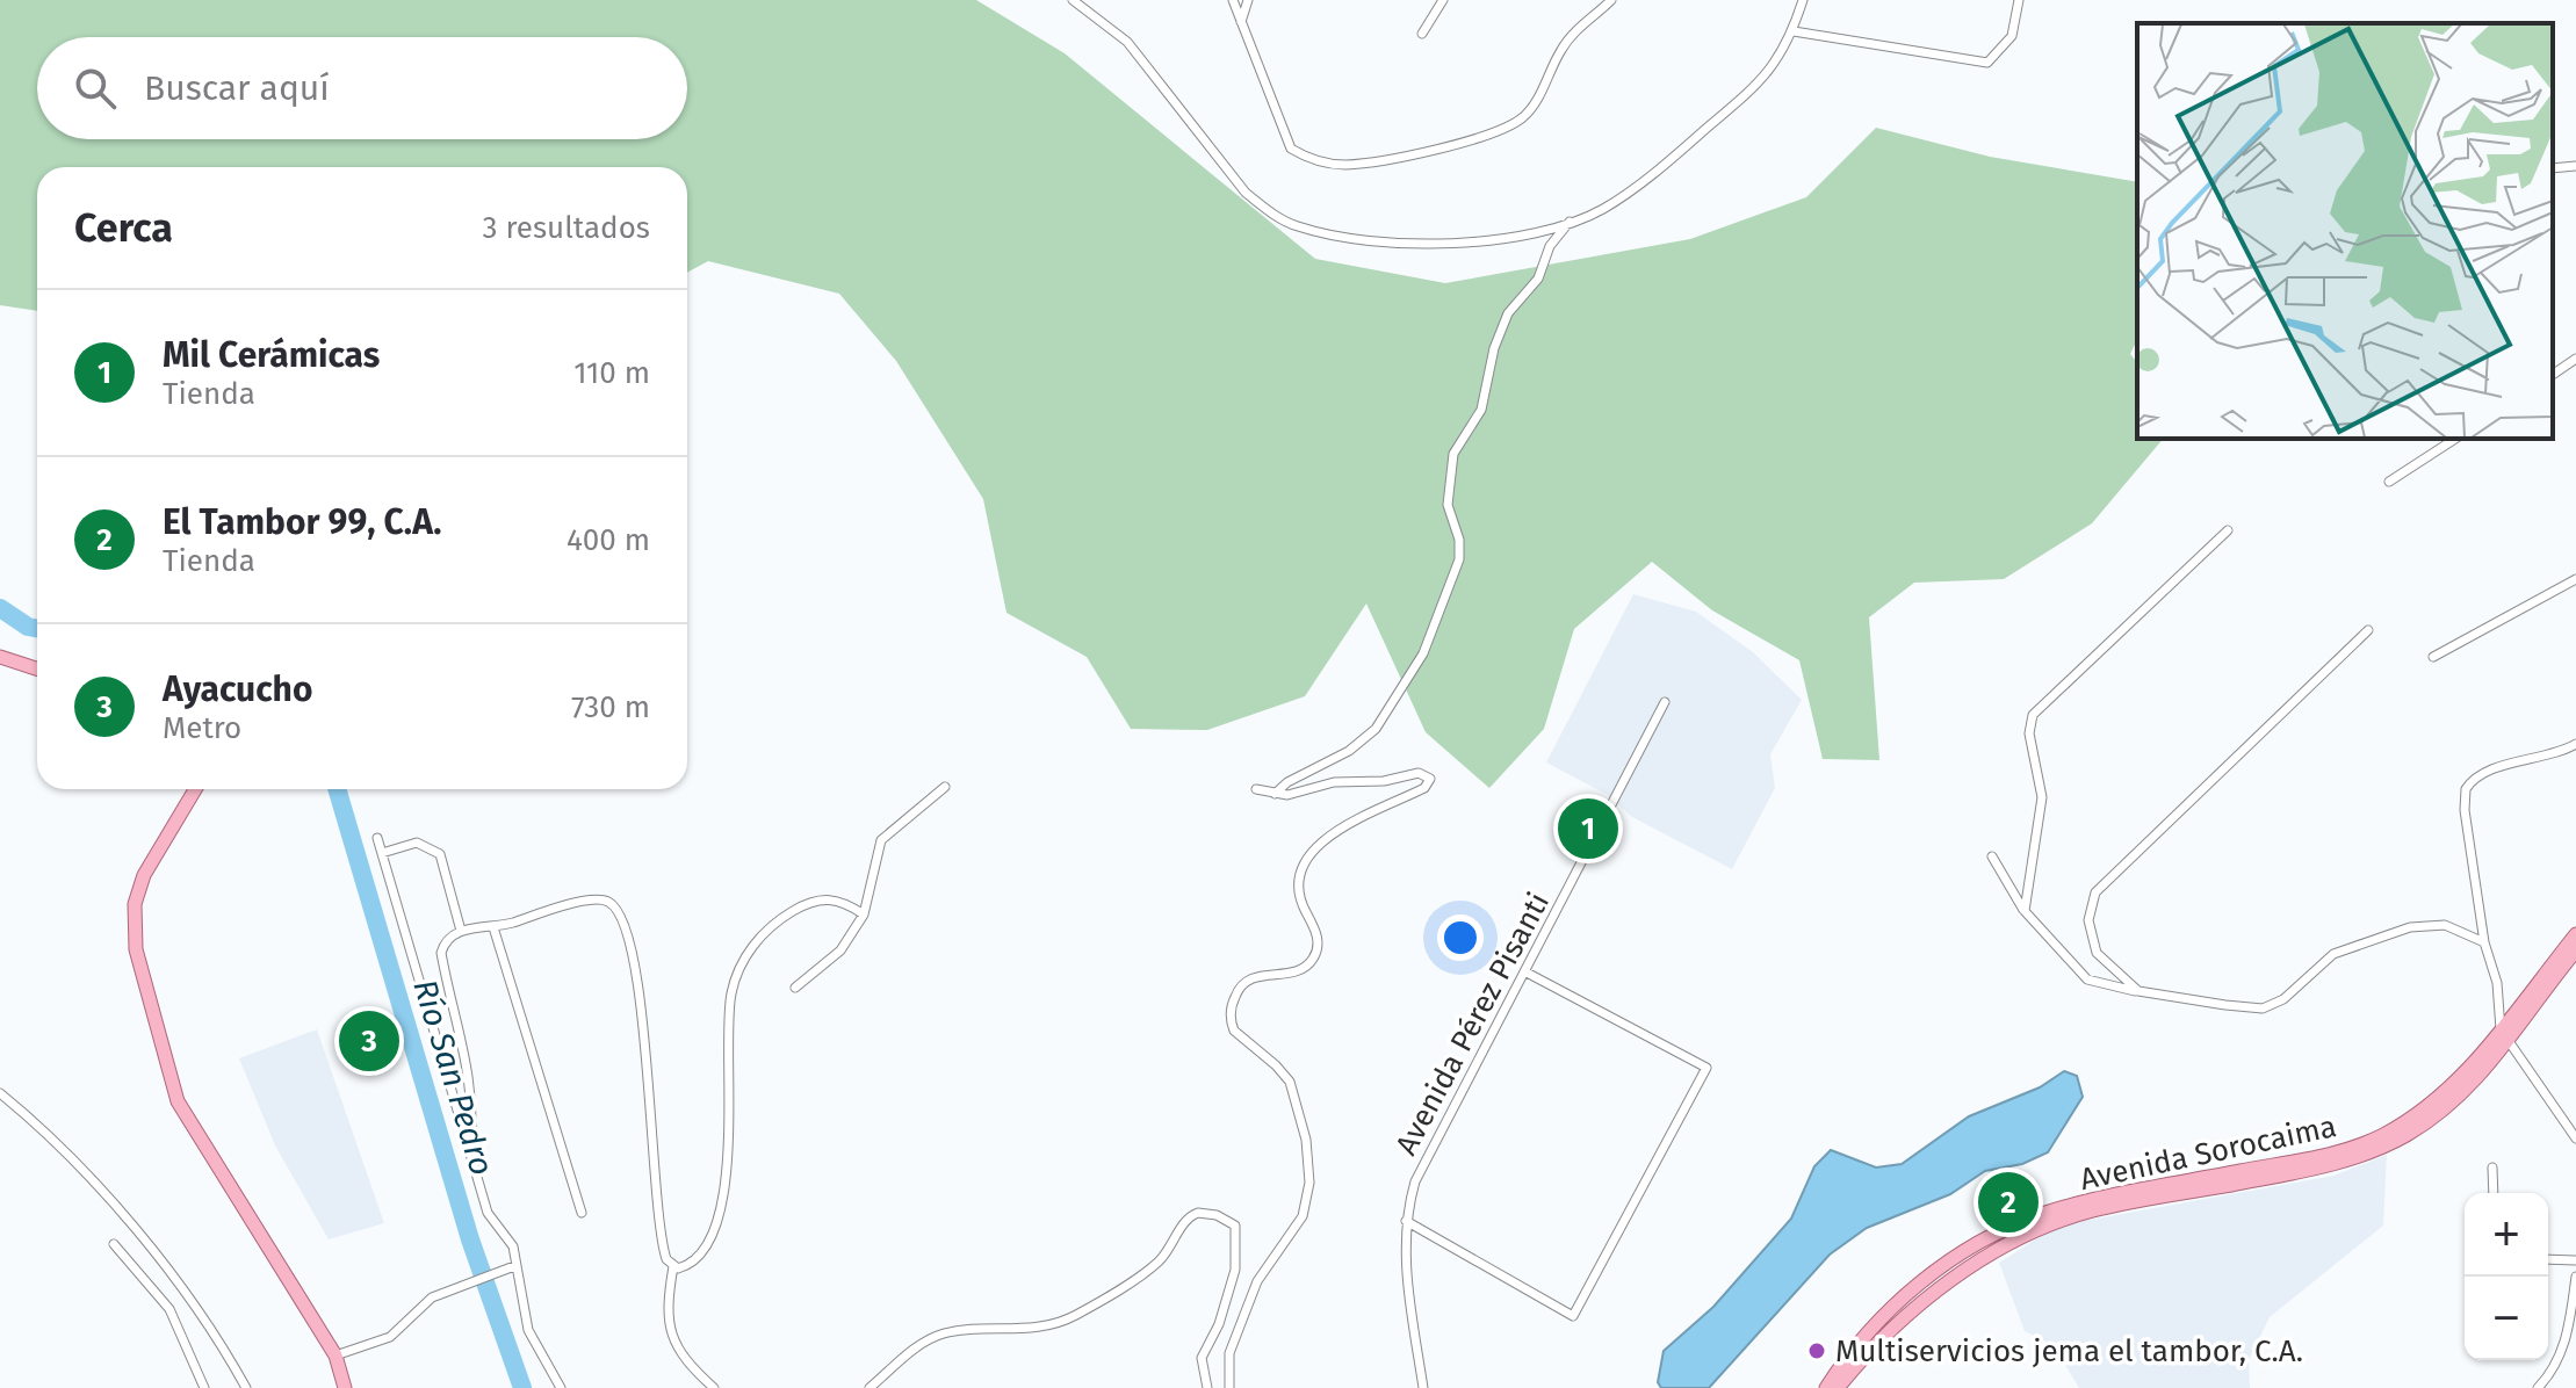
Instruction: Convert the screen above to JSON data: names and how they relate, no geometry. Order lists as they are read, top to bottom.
{
  "streets": {
    "main road": ["Avenida Sorocaima"],
    "street": ["Avenida Pérez Pisanti"]
  },
  "water": ["Río San Pedro"],
  "places": ["Multiservicios jema el tambor, C.A."],
  "page": {
    "search": "Buscar aquí",
    "heading": ["Cerca", "3 resultados"],
    "list": [
      {
        "mark": "1",
        "name": "Mil Cerámicas",
        "note": "Tienda",
        "value": "110 m"
      },
      {
        "mark": "2",
        "name": "El Tambor 99, C.A.",
        "note": "Tienda",
        "value": "400 m"
      },
      {
        "mark": "3",
        "name": "Ayacucho",
        "note": "Metro",
        "value": "730 m"
      }
    ],
    "pins": ["1", "3", "2"],
    "map_buttons": ["+", "−"]
  }
}
